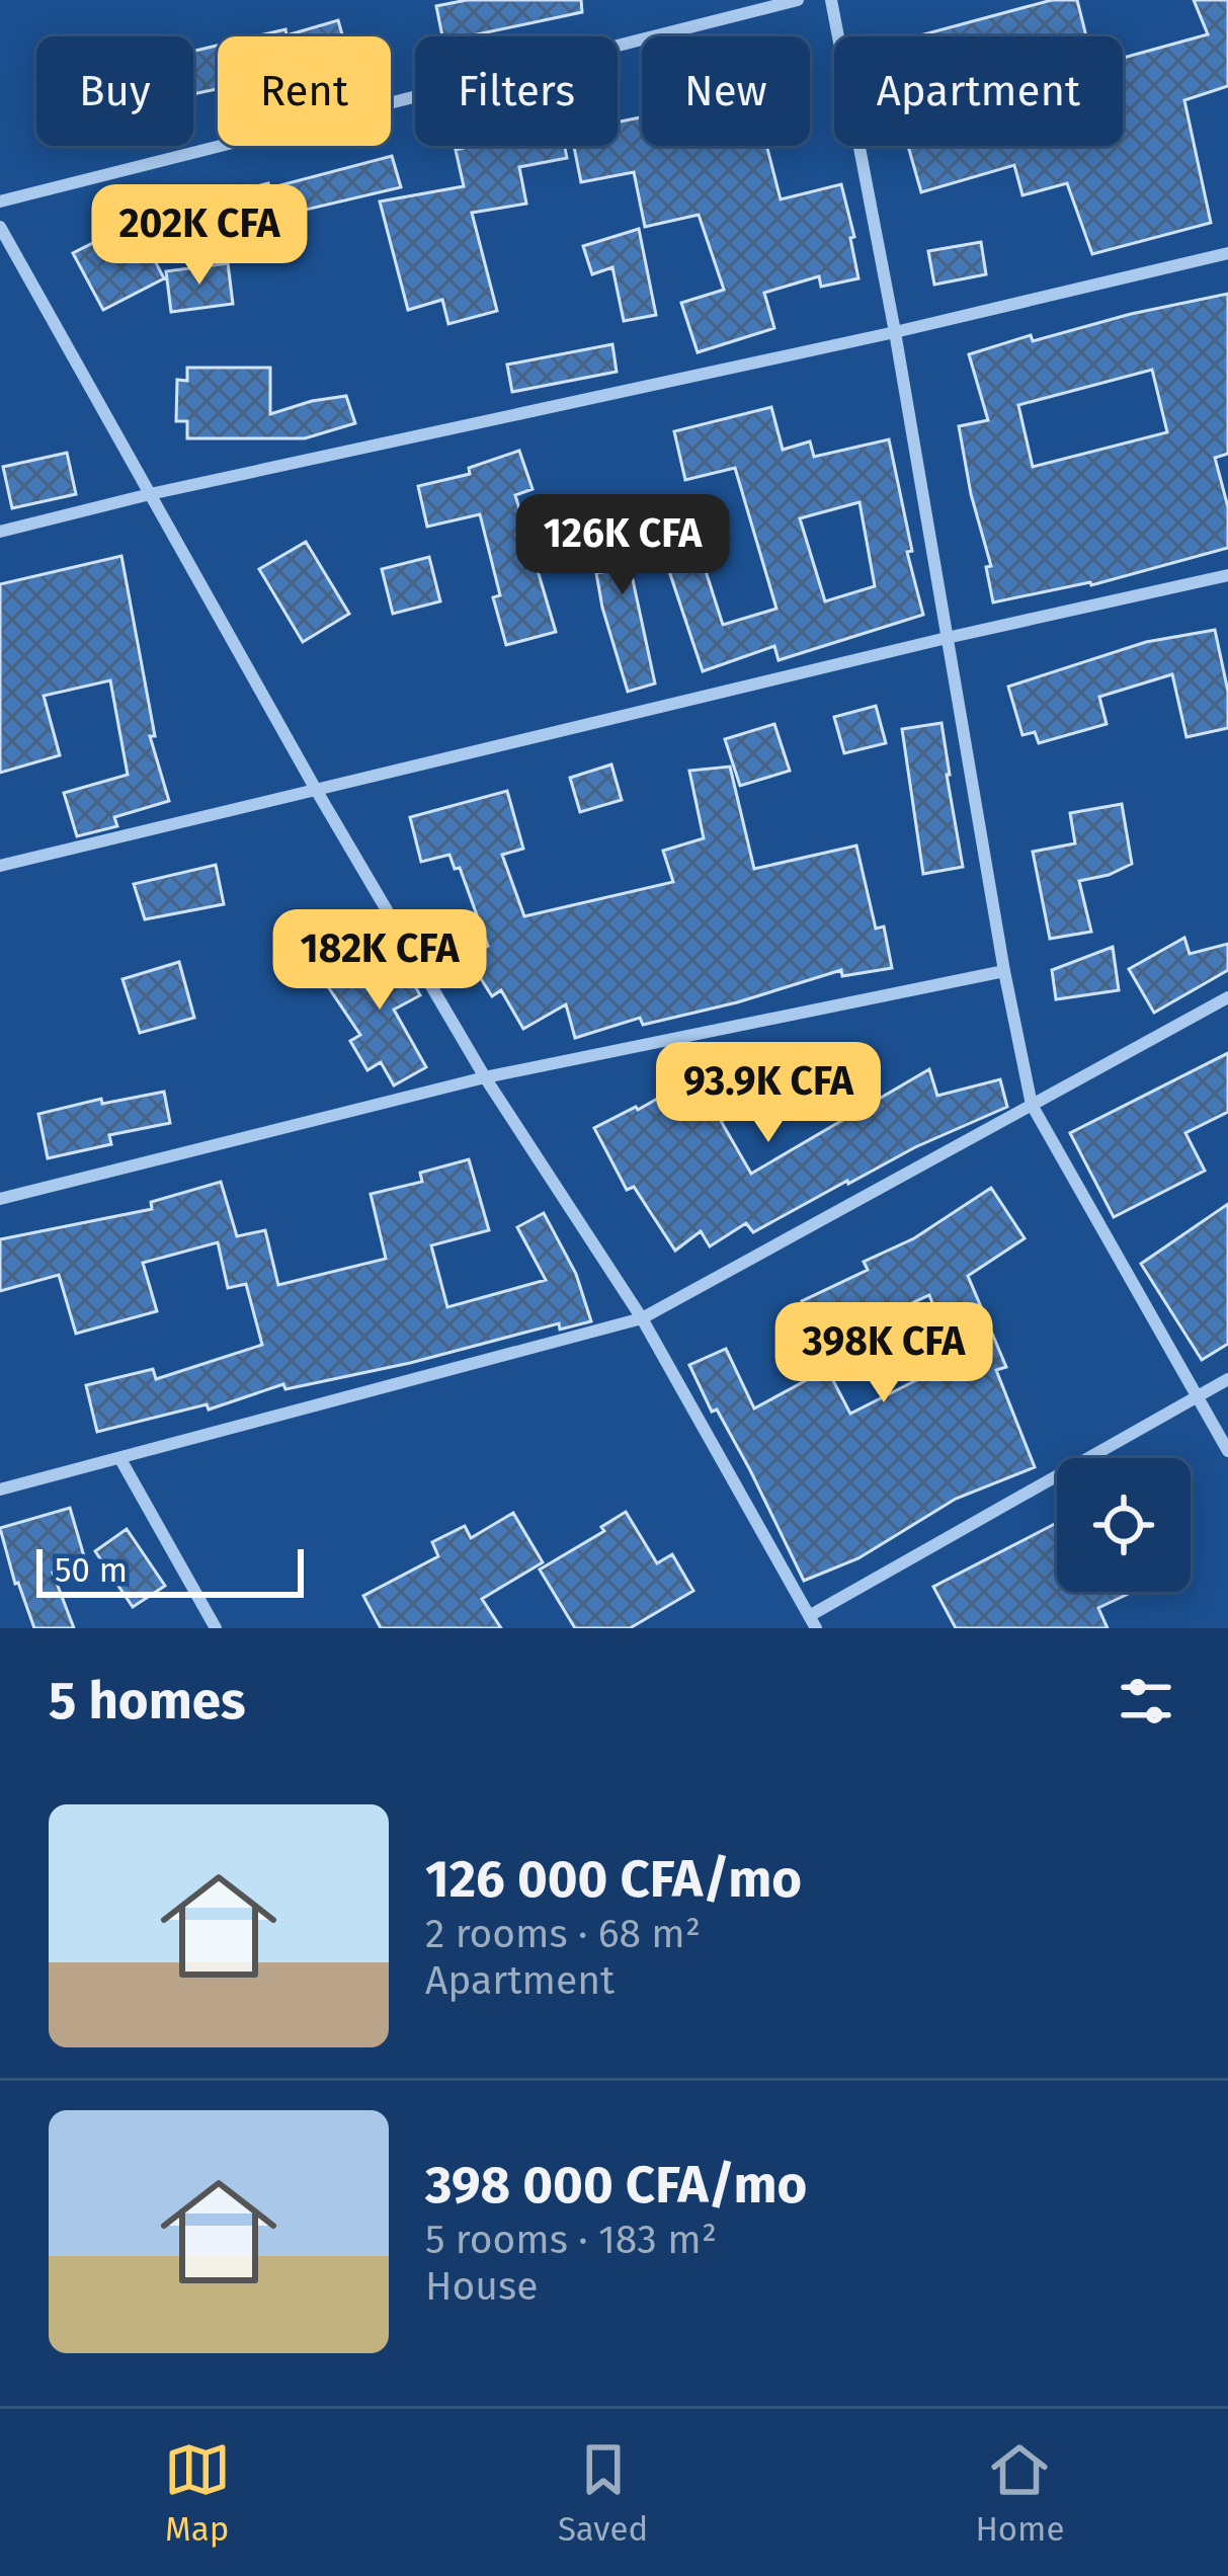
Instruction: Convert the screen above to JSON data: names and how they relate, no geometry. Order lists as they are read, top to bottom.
{
  "scale_bar": "50 m",
  "page": {
    "chip": [
      "Buy",
      "Rent",
      "Filters",
      "New",
      "Apartment"
    ],
    "price": [
      "202K CFA",
      "126K CFA",
      "182K CFA",
      "93.9K CFA",
      "398K CFA"
    ],
    "scale": "50 m",
    "heading": "5 homes",
    "list": [
      {
        "name": "126 000 CFA/mo",
        "note": "2 rooms · 68 m² · Apartment"
      },
      {
        "name": "398 000 CFA/mo",
        "note": "5 rooms · 183 m² · House"
      }
    ],
    "tabs": ["Map", "Saved", "Home"]
  }
}
